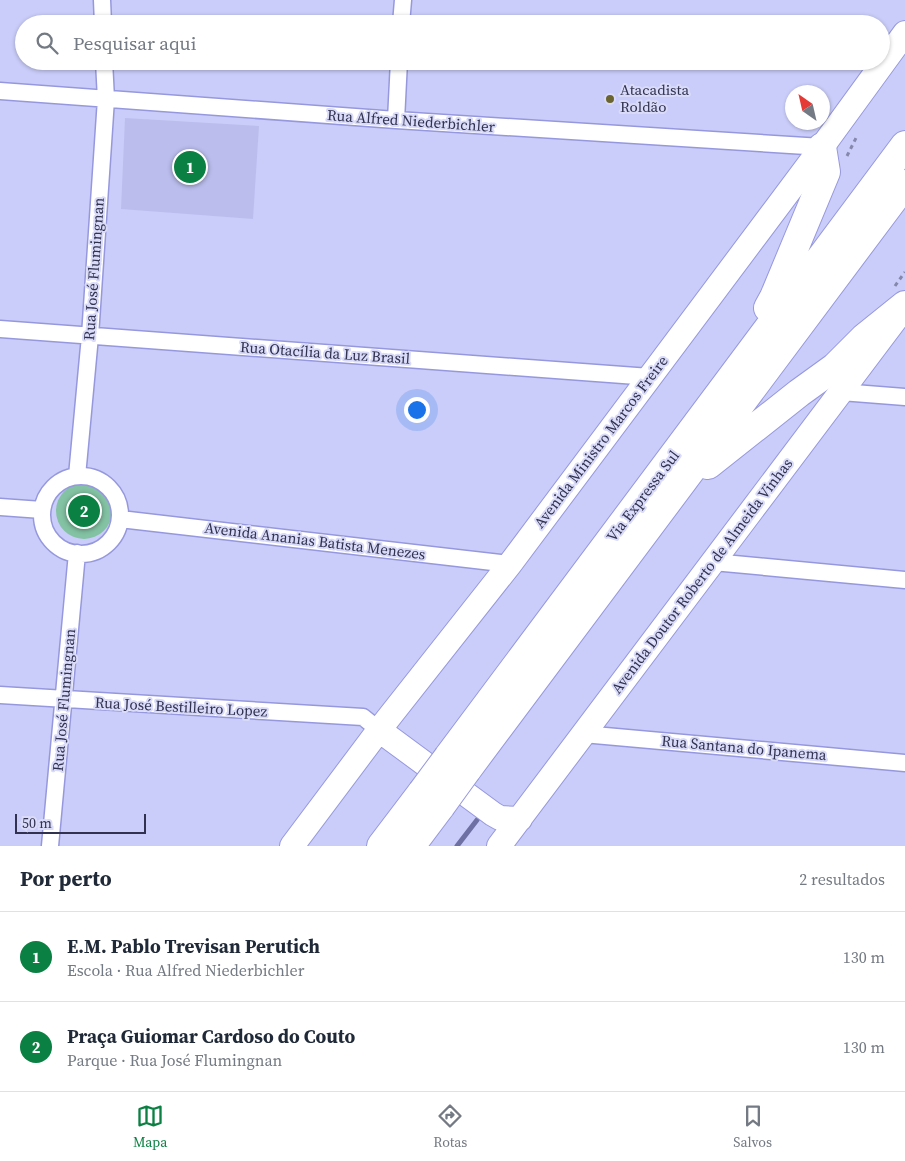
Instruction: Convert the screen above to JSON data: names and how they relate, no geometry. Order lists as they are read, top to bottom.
{
  "streets": {
    "highway": ["Via Expressa Sul"],
    "main road": ["Avenida Ministro Marcos Freire", "Avenida Doutor Roberto de Almeida Vinhas"],
    "street": [
      "Rua Alfred Niederbichler",
      "Rua José Flumingnan",
      "Rua Otacília da Luz Brasil",
      "Avenida Ananias Batista Menezes",
      "Rua José Bestilleiro Lopez",
      "Rua Santana do Ipanema"
    ]
  },
  "crossings": [
    ["Rua Alfred Niederbichler", "Rua José Flumingnan"],
    ["Rua Alfred Niederbichler", "Avenida Ministro Marcos Freire"],
    ["Rua José Flumingnan", "Rua Otacília da Luz Brasil"],
    ["Rua José Flumingnan", "Avenida Ananias Batista Menezes"],
    ["Rua José Flumingnan", "Rua José Bestilleiro Lopez"],
    ["Rua Otacília da Luz Brasil", "Avenida Ministro Marcos Freire"],
    ["Avenida Ministro Marcos Freire", "Avenida Ananias Batista Menezes"],
    ["Avenida Ministro Marcos Freire", "Rua José Bestilleiro Lopez"],
    ["Avenida Doutor Roberto de Almeida Vinhas", "Rua Santana do Ipanema"]
  ],
  "places": ["Atacadista Roldão"],
  "scale_bar": "50 m",
  "north": "top left",
  "page": {
    "search": "Pesquisar aqui",
    "pins": ["1", "2"],
    "scale": "50 m",
    "heading": ["Por perto", "2 resultados"],
    "list": [
      {
        "mark": "1",
        "name": "E.M. Pablo Trevisan Perutich",
        "note": "Escola · Rua Alfred Niederbichler",
        "value": "130 m"
      },
      {
        "mark": "2",
        "name": "Praça Guiomar Cardoso do Couto",
        "note": "Parque · Rua José Flumingnan",
        "value": "130 m"
      }
    ],
    "nav": ["Mapa", "Rotas", "Salvos"]
  }
}
